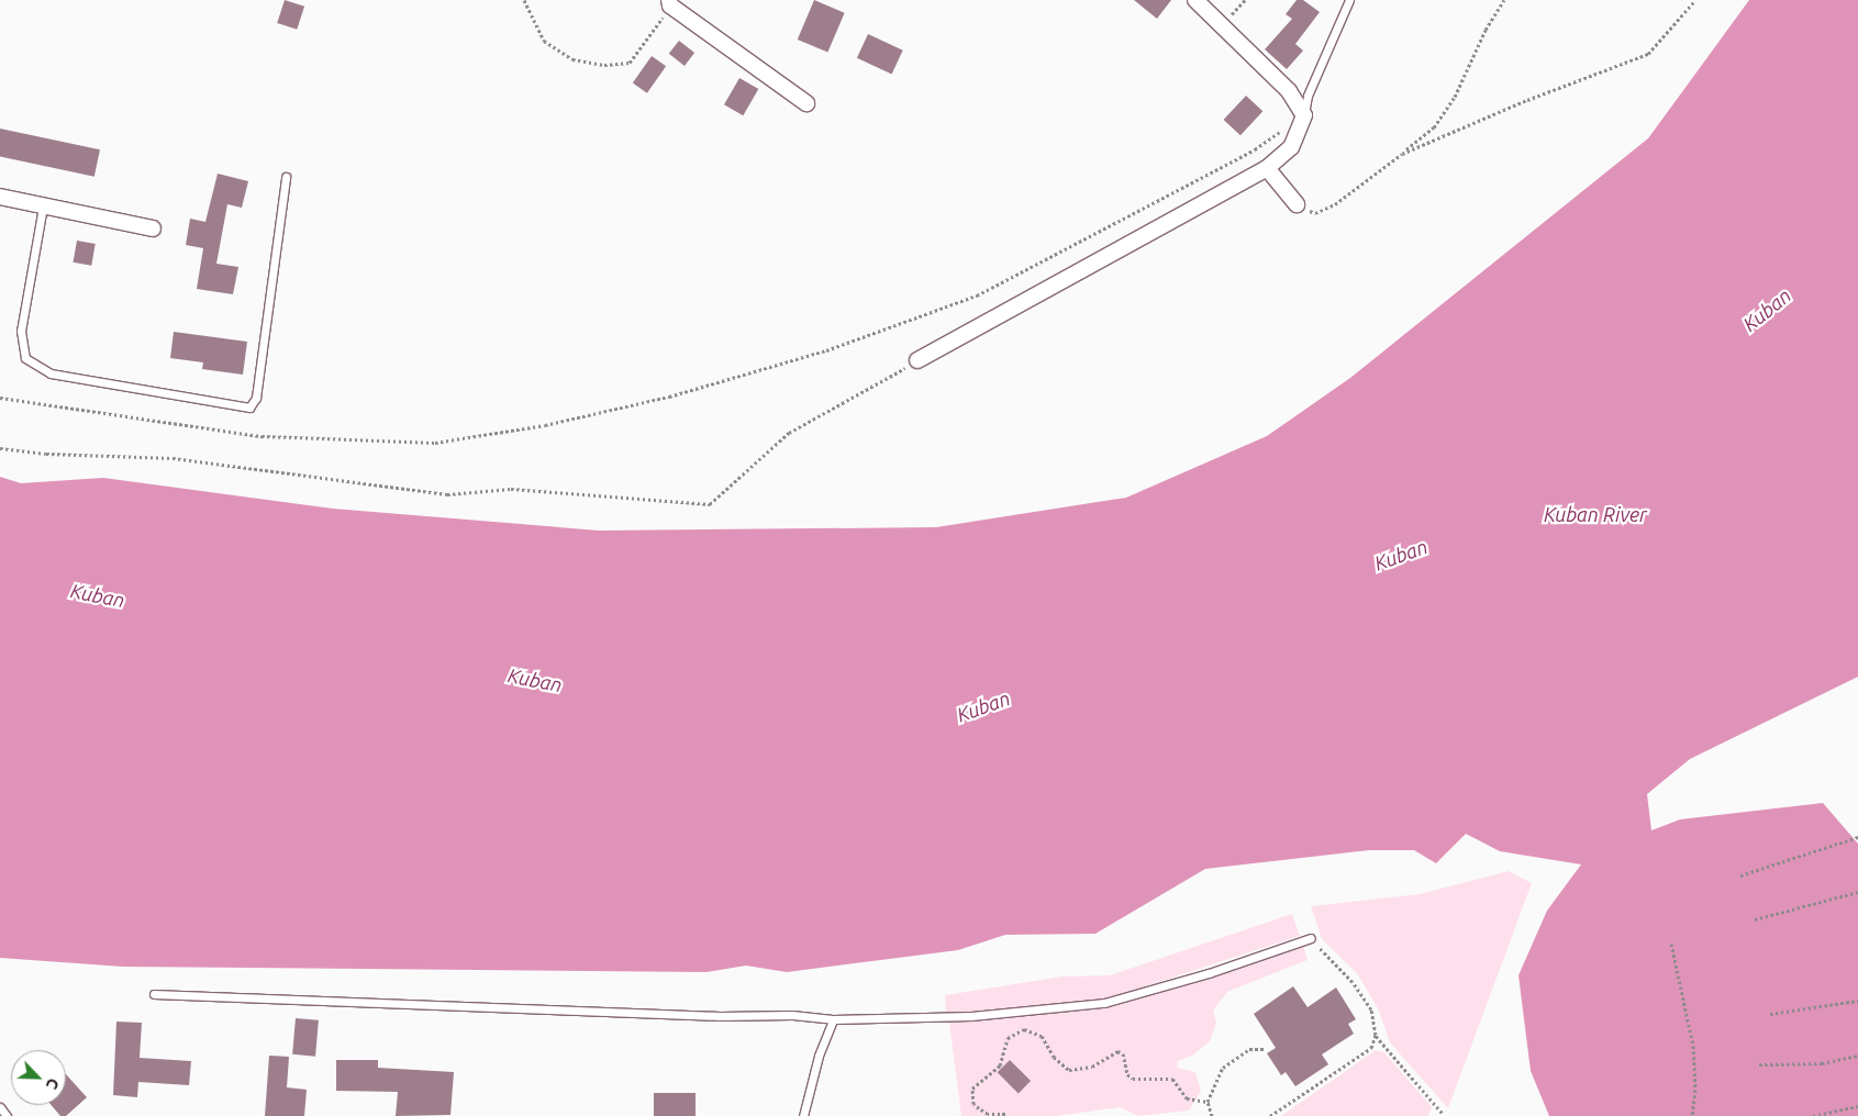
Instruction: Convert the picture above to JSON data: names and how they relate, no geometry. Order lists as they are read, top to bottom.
{
  "water": ["Kuban", "Kuban River"],
  "north": "bottom right"
}
